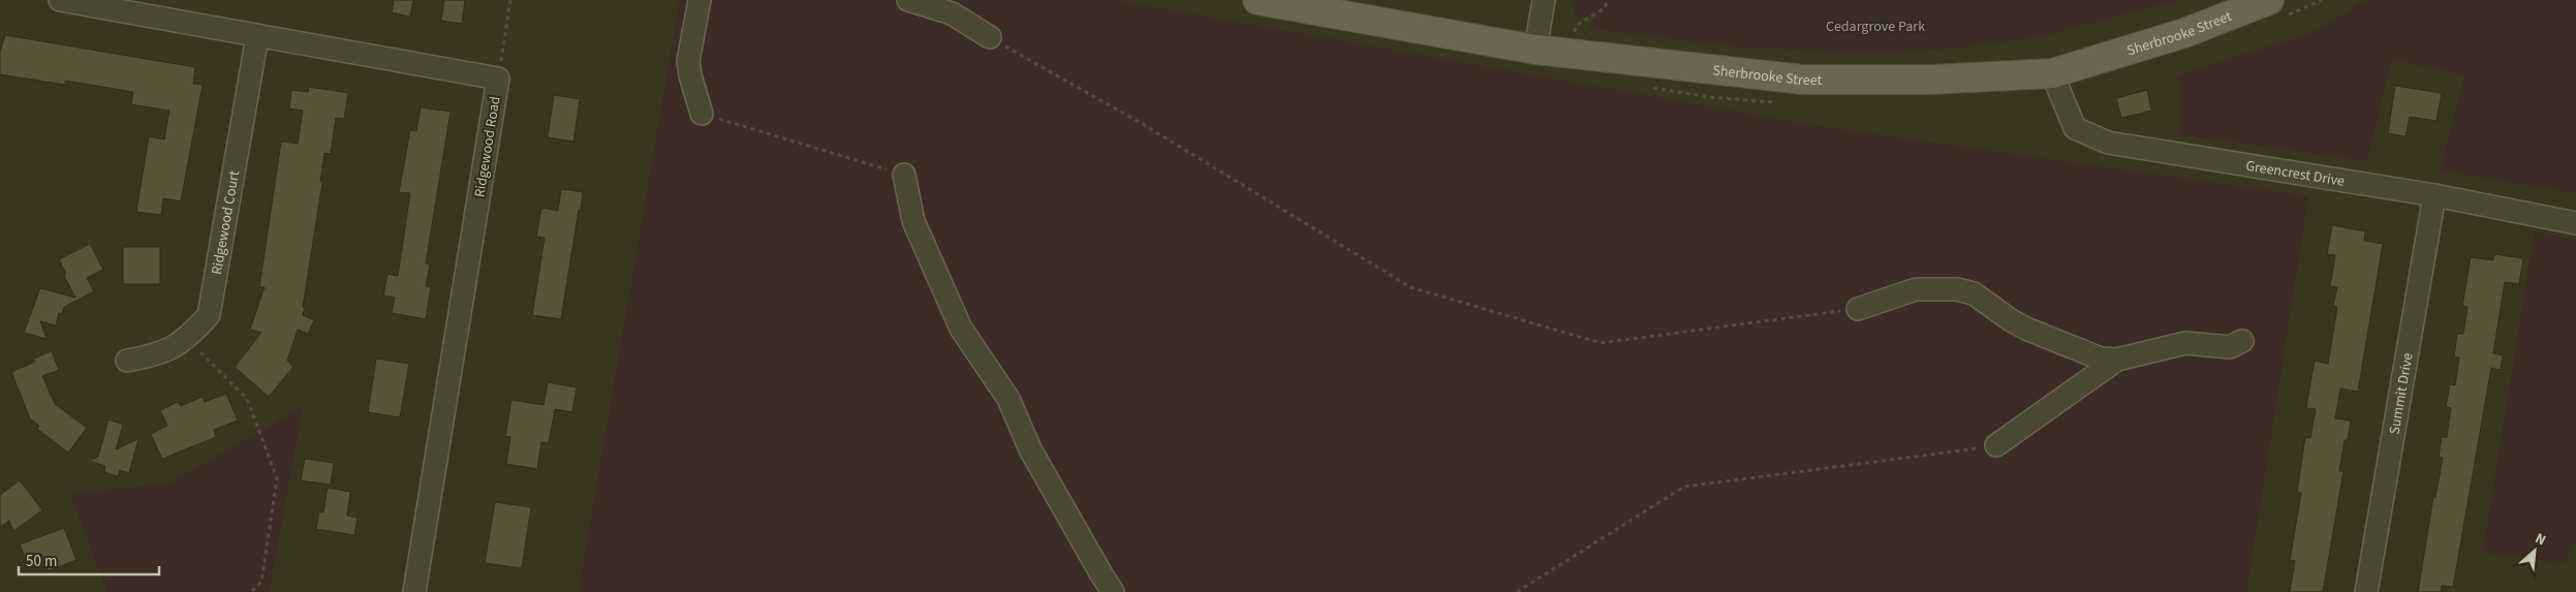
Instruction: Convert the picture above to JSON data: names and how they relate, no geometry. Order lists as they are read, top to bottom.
{
  "streets": {
    "main road": ["Sherbrooke Street"],
    "street": [
      "Ridgewood Road",
      "Greencrest Drive",
      "Ridgewood Court",
      "Summit Drive"
    ]
  },
  "crossings": [
    ["Sherbrooke Street", "Greencrest Drive"],
    ["Ridgewood Road", "Ridgewood Court"],
    ["Greencrest Drive", "Summit Drive"]
  ],
  "parks": ["Cedargrove Park"],
  "scale_bar": "50 m",
  "north": "top right"
}
